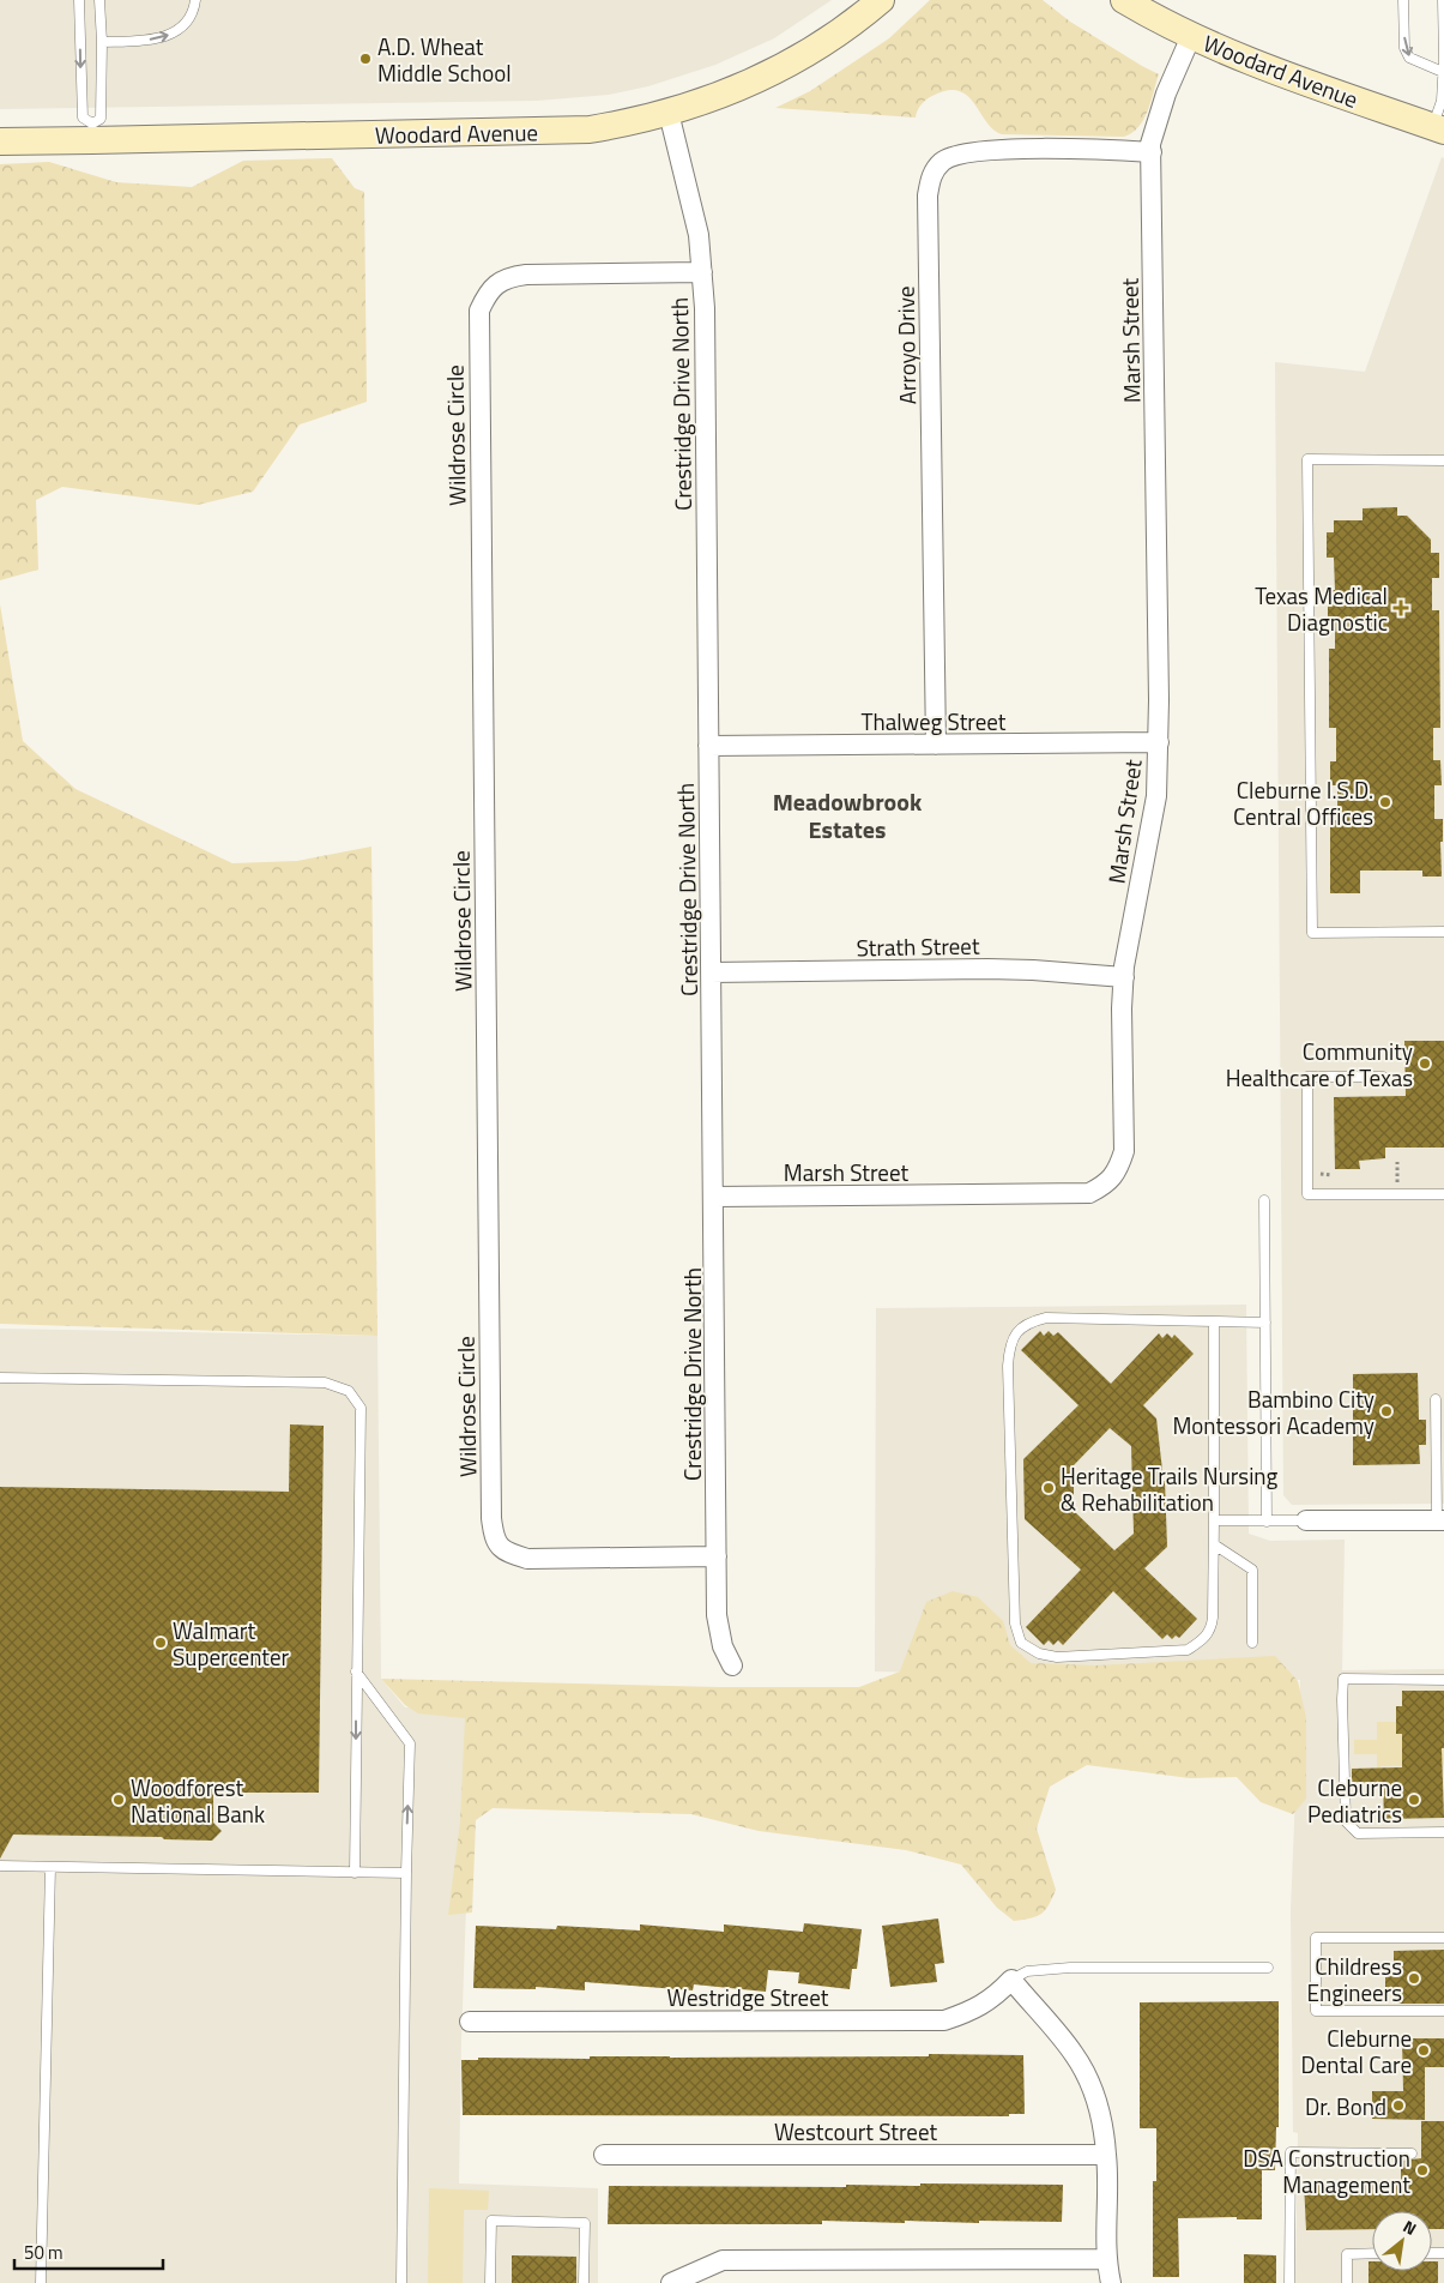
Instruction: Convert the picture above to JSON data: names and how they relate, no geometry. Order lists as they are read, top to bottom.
{
  "streets": {
    "street": [
      "Woodard Avenue",
      "Marsh Street",
      "Arroyo Drive",
      "Crestridge Drive North",
      "Wildrose Circle",
      "Thalweg Street",
      "Strath Street",
      "Westridge Street",
      "Westcourt Street"
    ]
  },
  "crossings": [
    ["Woodard Avenue", "Marsh Street"],
    ["Woodard Avenue", "Crestridge Drive North"],
    ["Marsh Street", "Arroyo Drive"],
    ["Marsh Street", "Crestridge Drive North"],
    ["Marsh Street", "Thalweg Street"],
    ["Marsh Street", "Strath Street"],
    ["Arroyo Drive", "Thalweg Street"],
    ["Crestridge Drive North", "Wildrose Circle"],
    ["Crestridge Drive North", "Thalweg Street"],
    ["Crestridge Drive North", "Strath Street"]
  ],
  "districts": ["Meadowbrook Estates"],
  "places": {
    "other": [
      "A.D. Wheat Middle School",
      "Cleburne I.S.D. Central Offices",
      "Community Healthcare of Texas",
      "Bambino City Montessori Academy",
      "Heritage Trails Nursing & Rehabilitation",
      "Walmart Supercenter",
      "Woodforest National Bank",
      "Cleburne Pediatrics",
      "Childress Engineers",
      "Cleburne Dental Care",
      "Dr. Bond",
      "DSA Construction Management"
    ],
    "health": ["Texas Medical Diagnostic"]
  },
  "scale_bar": "50 m",
  "north": "top right"
}
